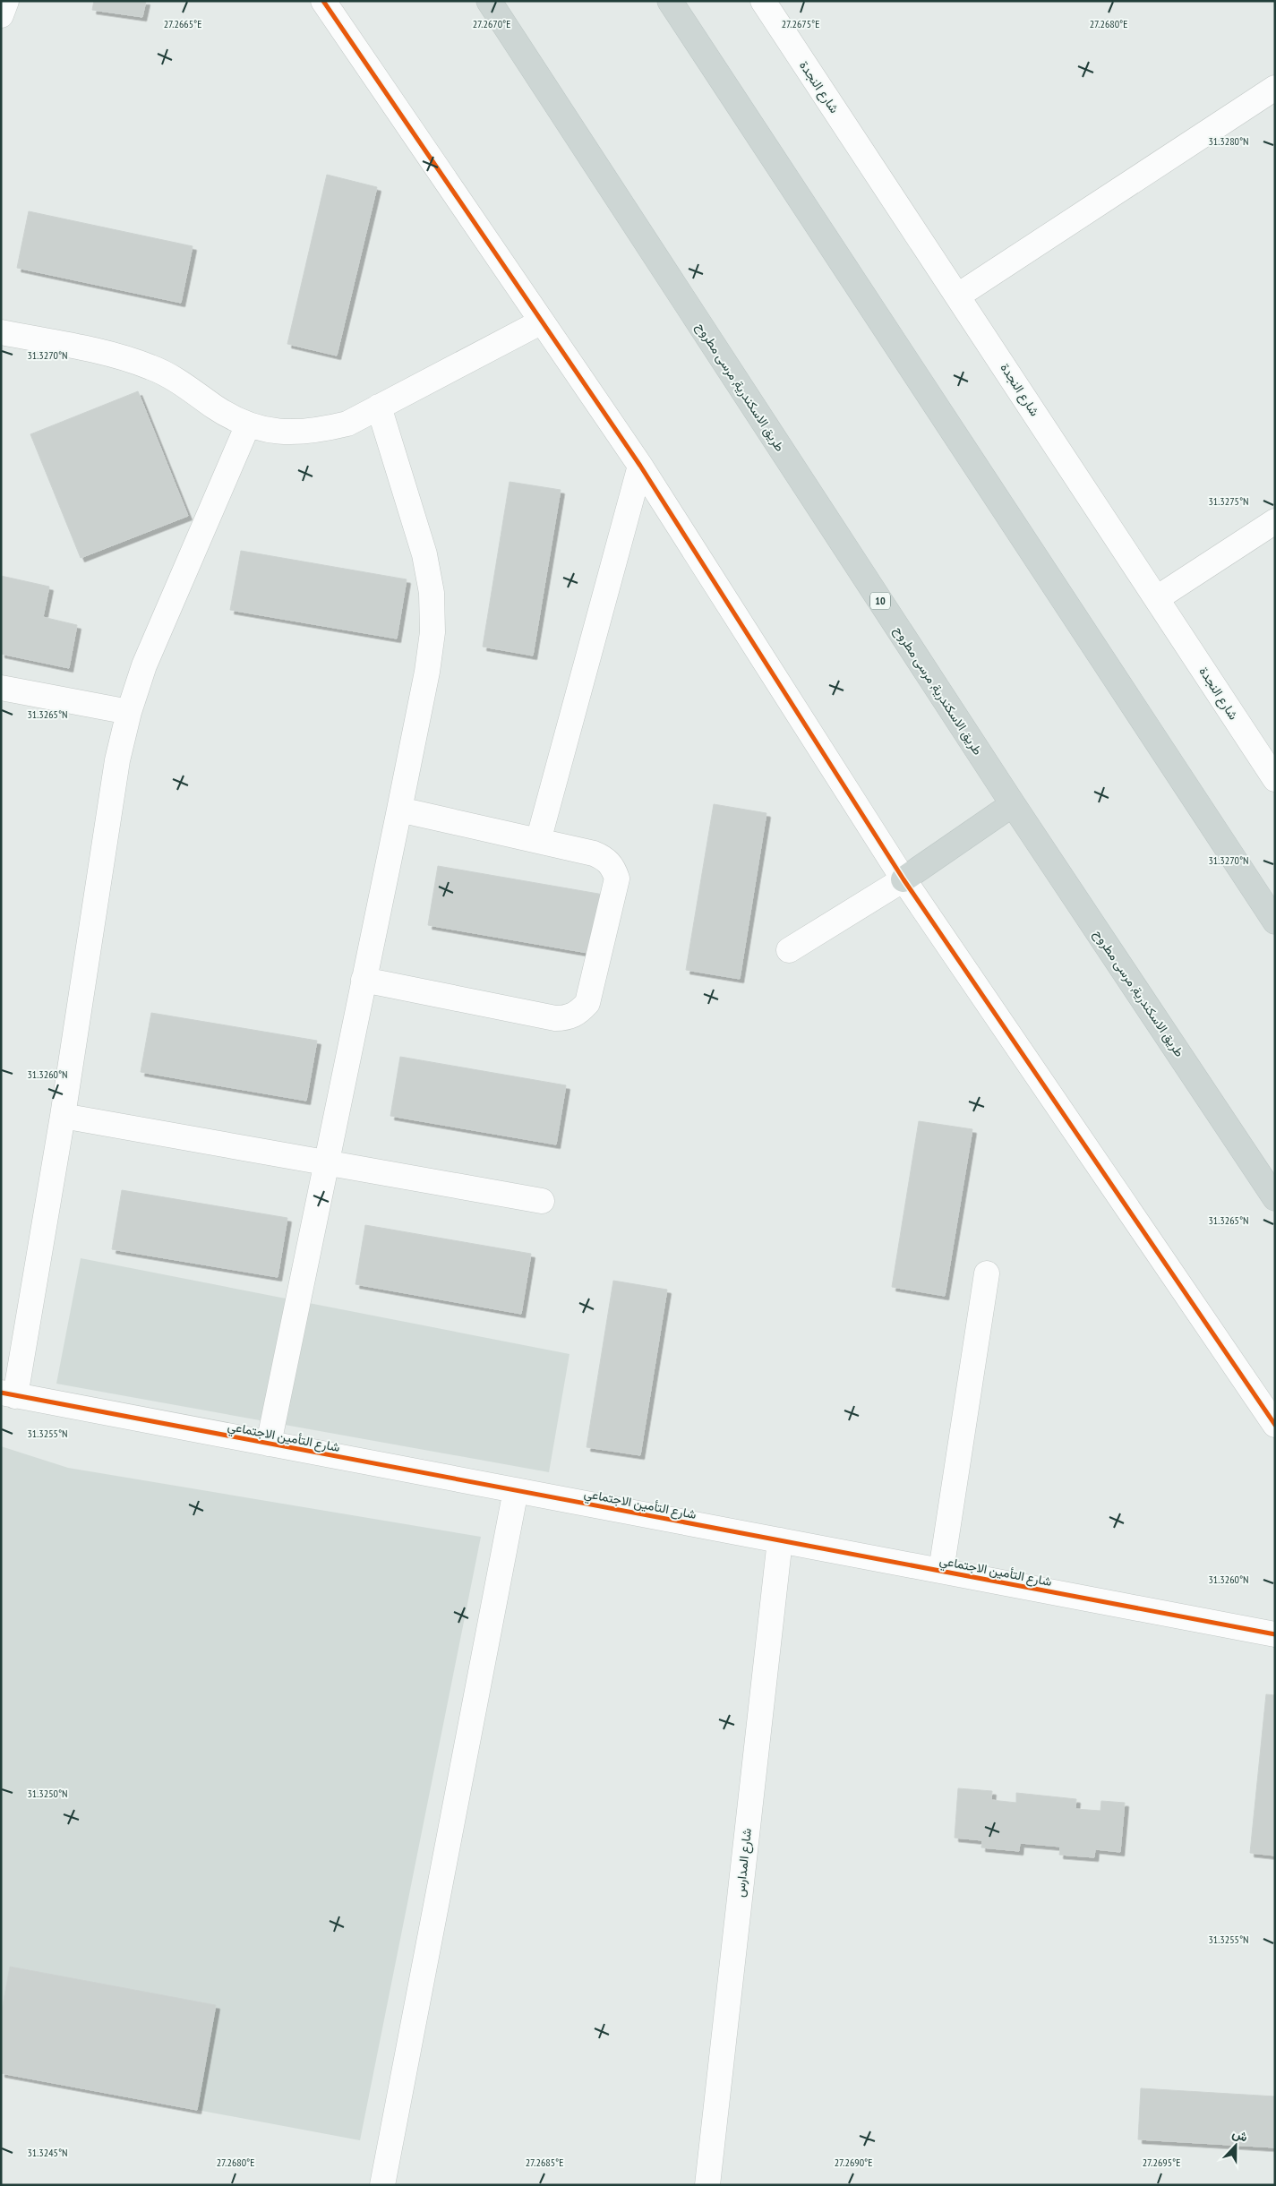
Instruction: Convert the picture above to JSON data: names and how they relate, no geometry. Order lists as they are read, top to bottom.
{
  "streets": {
    "main road": ["طريق الاسكندرية, مرسى مطروح", "10"],
    "street": ["شارع النجدة", "شارع التأمين الاجتماعي", "شارع المدارس"]
  },
  "crossings": [
    ["شارع التأمين الاجتماعي", "شارع المدارس"]
  ],
  "north": "top",
  "coordinates": [
    "27.2665°E",
    "27.2680°E",
    "27.2670°E",
    "27.2675°E",
    "31.3280°N",
    "31.3270°N",
    "31.3275°N",
    "31.3265°N",
    "31.3260°N",
    "31.3255°N",
    "31.3250°N",
    "31.3245°N",
    "27.2685°E",
    "27.2690°E",
    "27.2695°E"
  ]
}
